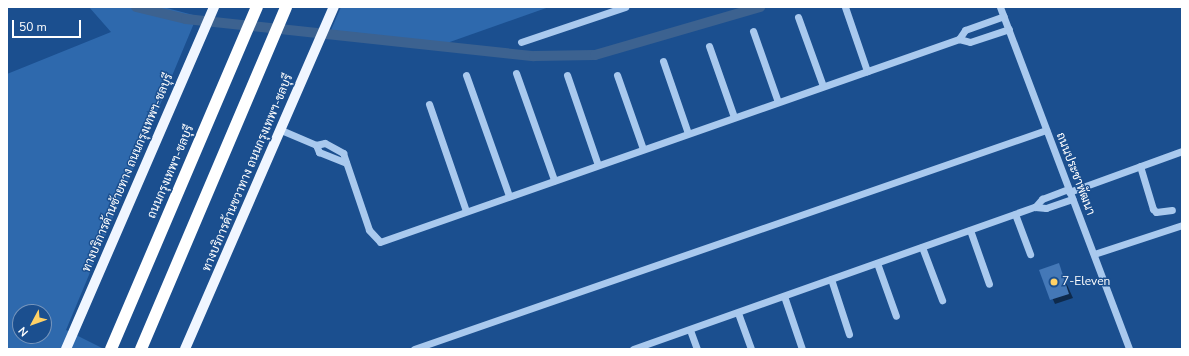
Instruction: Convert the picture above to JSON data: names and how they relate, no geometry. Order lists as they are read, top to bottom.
{
  "streets": {
    "highway": ["ถนนกรุงเทพฯ-ชลบุรี"],
    "main road": ["ทางบริการด้านซ้ายทาง ถนนกรุงเทพฯ-ชลบุรี", "ทางบริการด้านขวาทาง ถนนกรุงเทพฯ-ชลบุรี"],
    "street": ["ถนนประชาพัฒนา"]
  },
  "places": ["7-Eleven"],
  "scale_bar": "50 m",
  "north": "bottom left"
}
